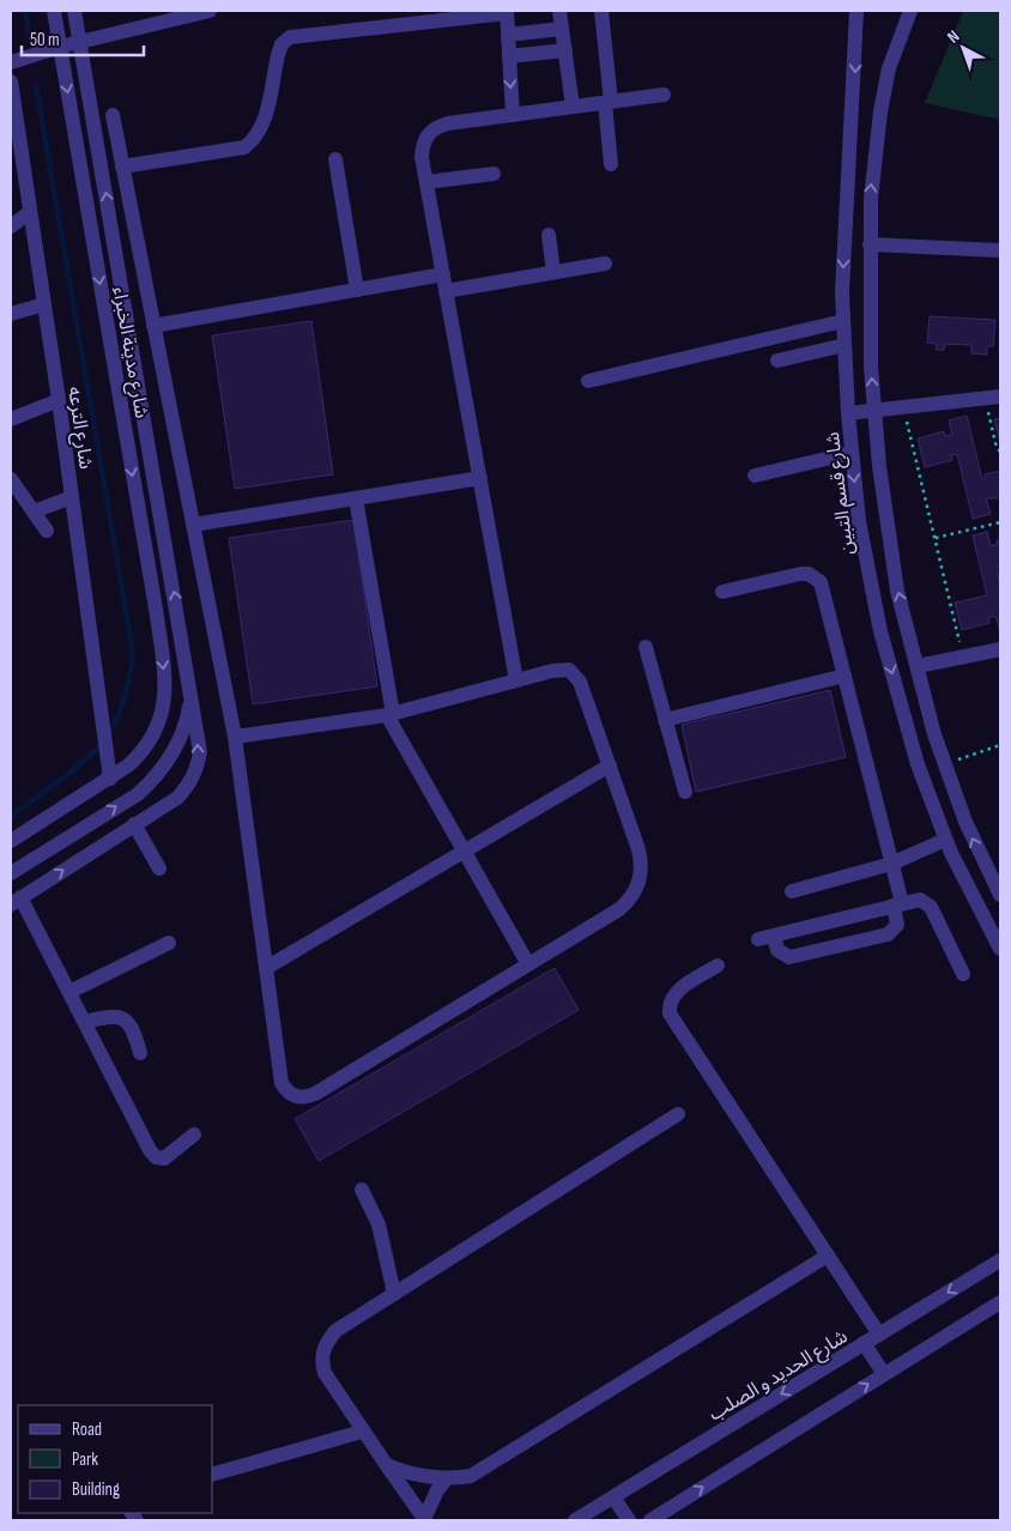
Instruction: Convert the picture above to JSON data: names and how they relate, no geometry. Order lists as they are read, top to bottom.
{
  "streets": {
    "street": [
      "شارع مدينة الخبراء",
      "شارع الترعه",
      "شارع قسم التبين",
      "شارع الحديد و الصلب"
    ]
  },
  "crossings": [
    ["شارع مدينة الخبراء", "شارع الترعه"]
  ],
  "legend": ["Road", "Park", "Building"],
  "scale_bar": "50 m",
  "north": "top left"
}
